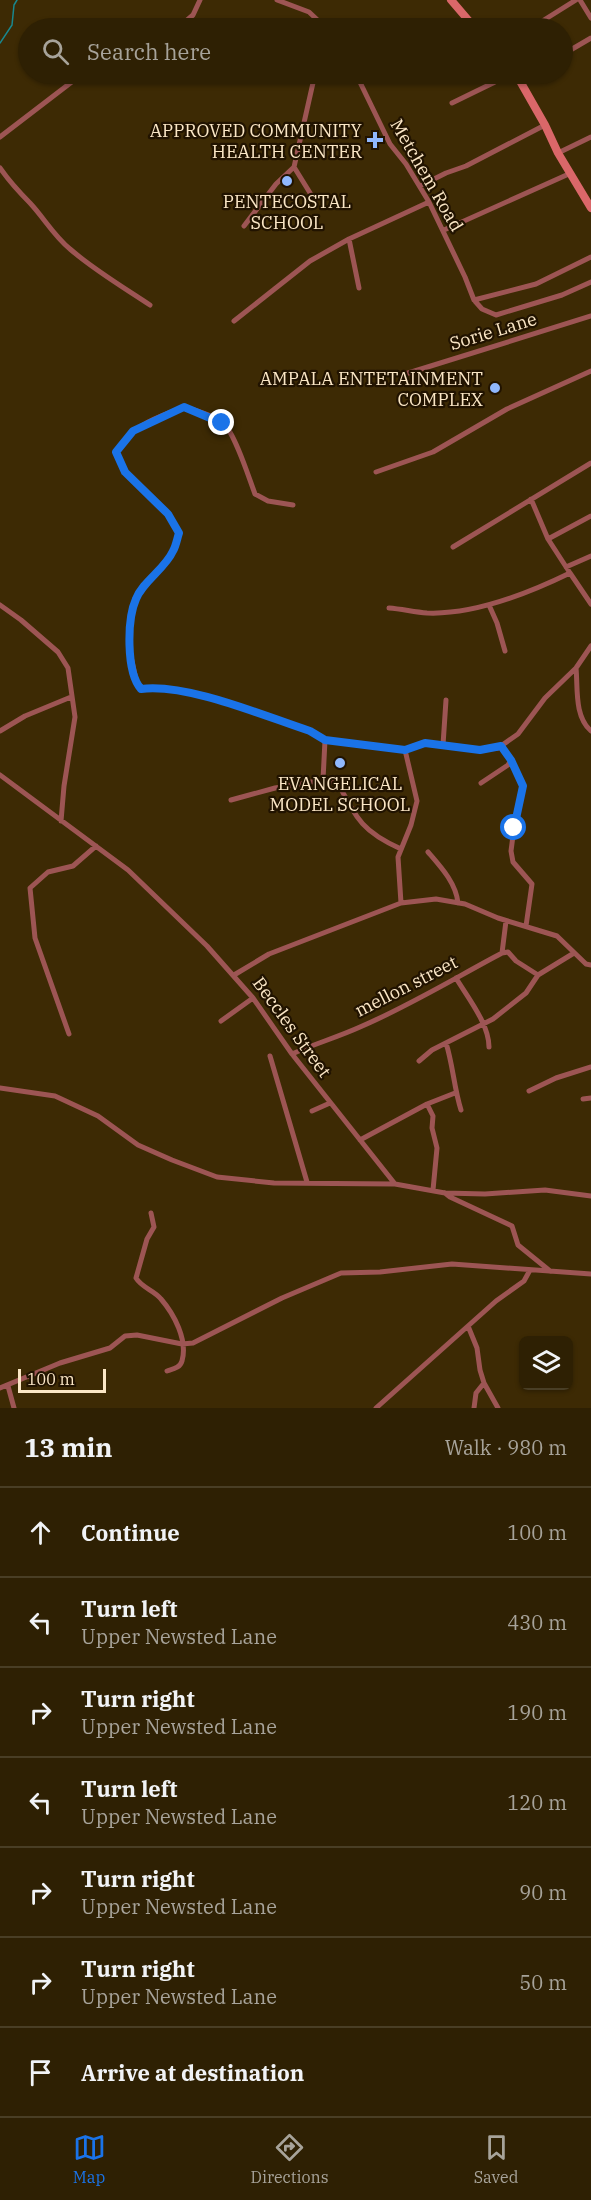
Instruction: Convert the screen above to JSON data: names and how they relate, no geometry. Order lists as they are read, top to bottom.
{
  "streets": {
    "street": [
      "Metchem Road",
      "Sorie Lane",
      "mellon street",
      "Beccles Street"
    ]
  },
  "crossings": [
    ["mellon street", "Beccles Street"]
  ],
  "places": {
    "health": ["APPROVED COMMUNITY HEALTH CENTER"],
    "other": ["PENTECOSTAL SCHOOL", "AMPALA ENTETAINMENT COMPLEX", "EVANGELICAL MODEL SCHOOL"]
  },
  "scale_bar": "100 m",
  "page": {
    "search": "Search here",
    "scale": "100 m",
    "heading": ["13 min", "Walk · 980 m"],
    "list": [
      ["Continue", "100 m"],
      ["Turn left", "Upper Newsted Lane", "430 m"],
      ["Turn right", "Upper Newsted Lane", "190 m"],
      ["Turn left", "Upper Newsted Lane", "120 m"],
      ["Turn right", "Upper Newsted Lane", "90 m"],
      ["Turn right", "Upper Newsted Lane", "50 m"],
      "Arrive at destination"
    ],
    "nav": ["Map", "Directions", "Saved"]
  }
}
